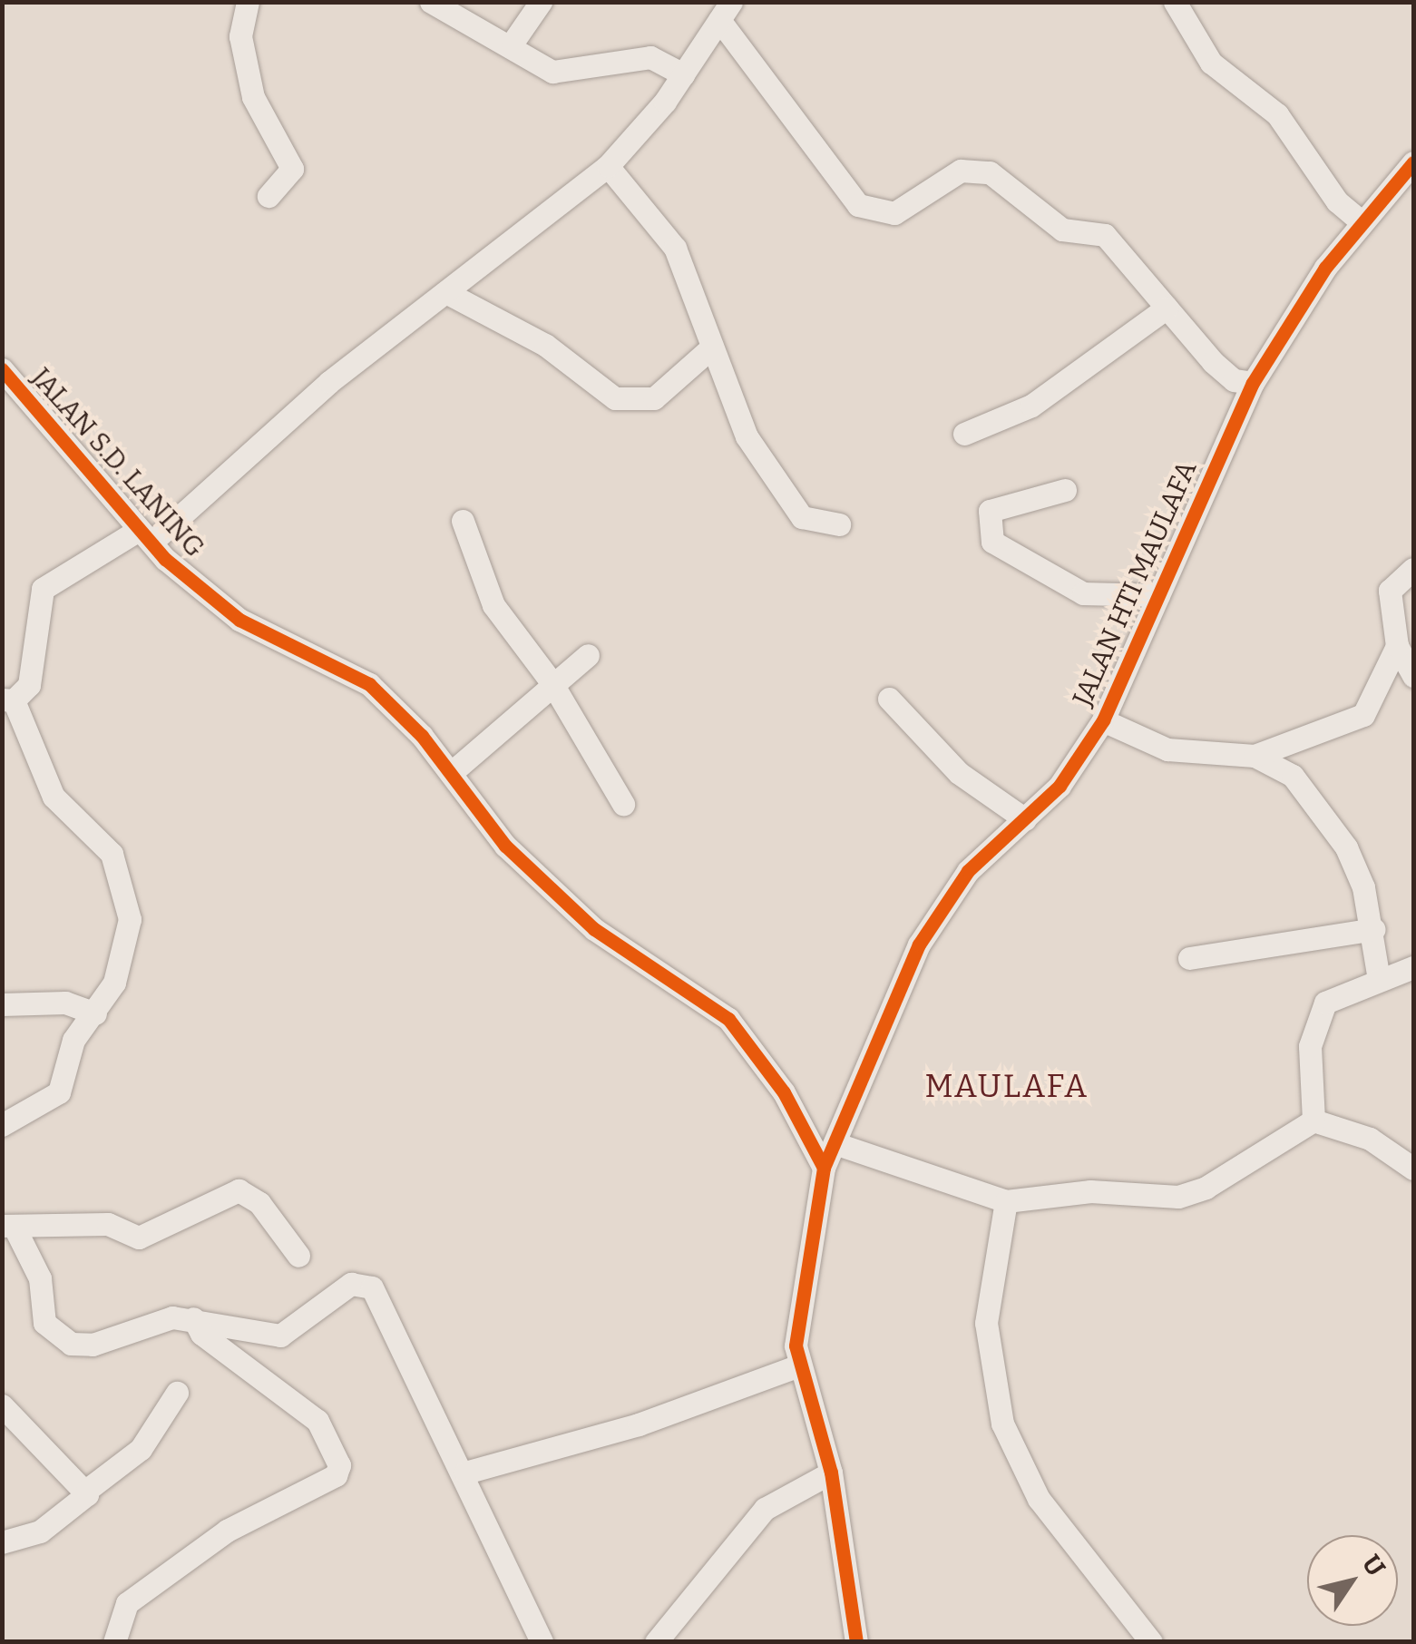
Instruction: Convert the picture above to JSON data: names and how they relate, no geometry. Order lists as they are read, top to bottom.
{
  "streets": {
    "street": ["JALAN S.D. LANING", "JALAN HTI MAULAFA"]
  },
  "crossings": [
    ["JALAN S.D. LANING", "JALAN HTI MAULAFA"]
  ],
  "districts": ["MAULAFA"],
  "north": "top right"
}
